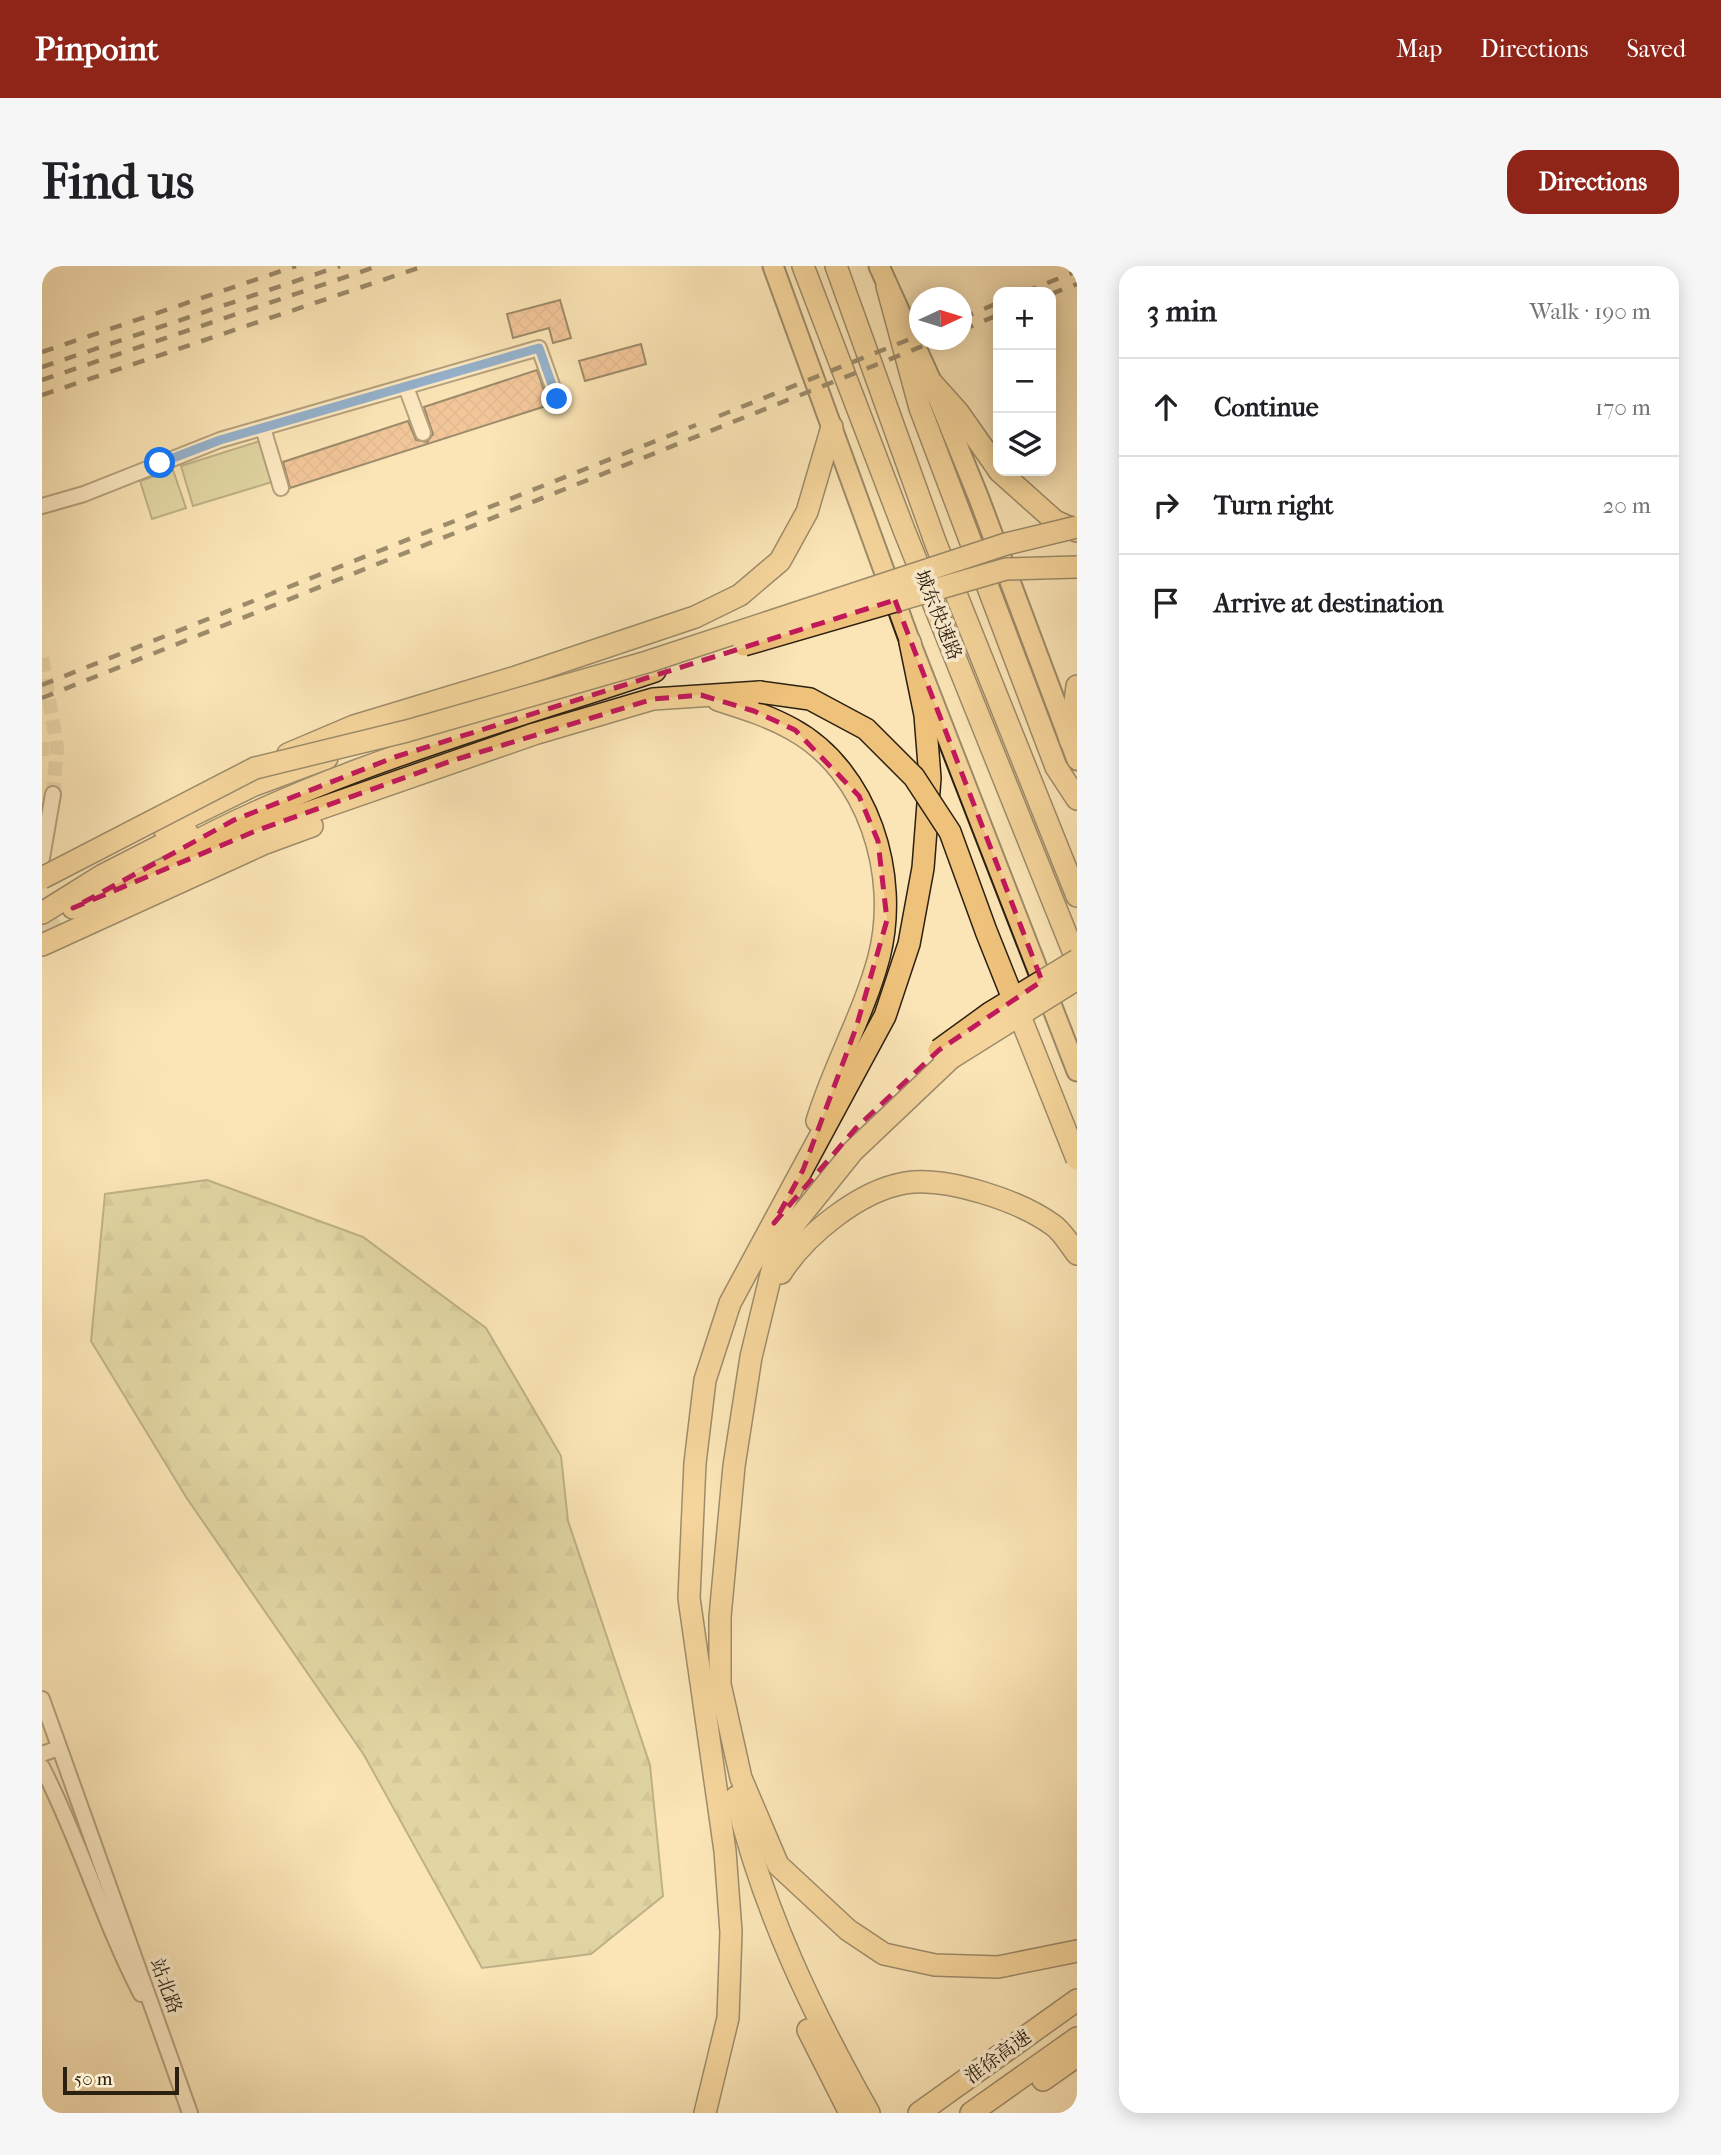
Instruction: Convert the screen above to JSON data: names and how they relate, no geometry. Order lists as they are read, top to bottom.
{
  "streets": {
    "highway": ["城东快速路", "淮徐高速"],
    "street": ["站北路"]
  },
  "scale_bar": "50 m",
  "north": "right",
  "page": {
    "header": "Pinpoint",
    "nav": ["Map", "Directions", "Saved"],
    "buttons": "Directions",
    "title": "Find us",
    "heading": ["3 min", "Walk · 190 m"],
    "map_buttons": ["+", "−"],
    "list": [
      ["Continue", "170 m"],
      ["Turn right", "20 m"],
      "Arrive at destination"
    ],
    "scale": "50 m"
  }
}
